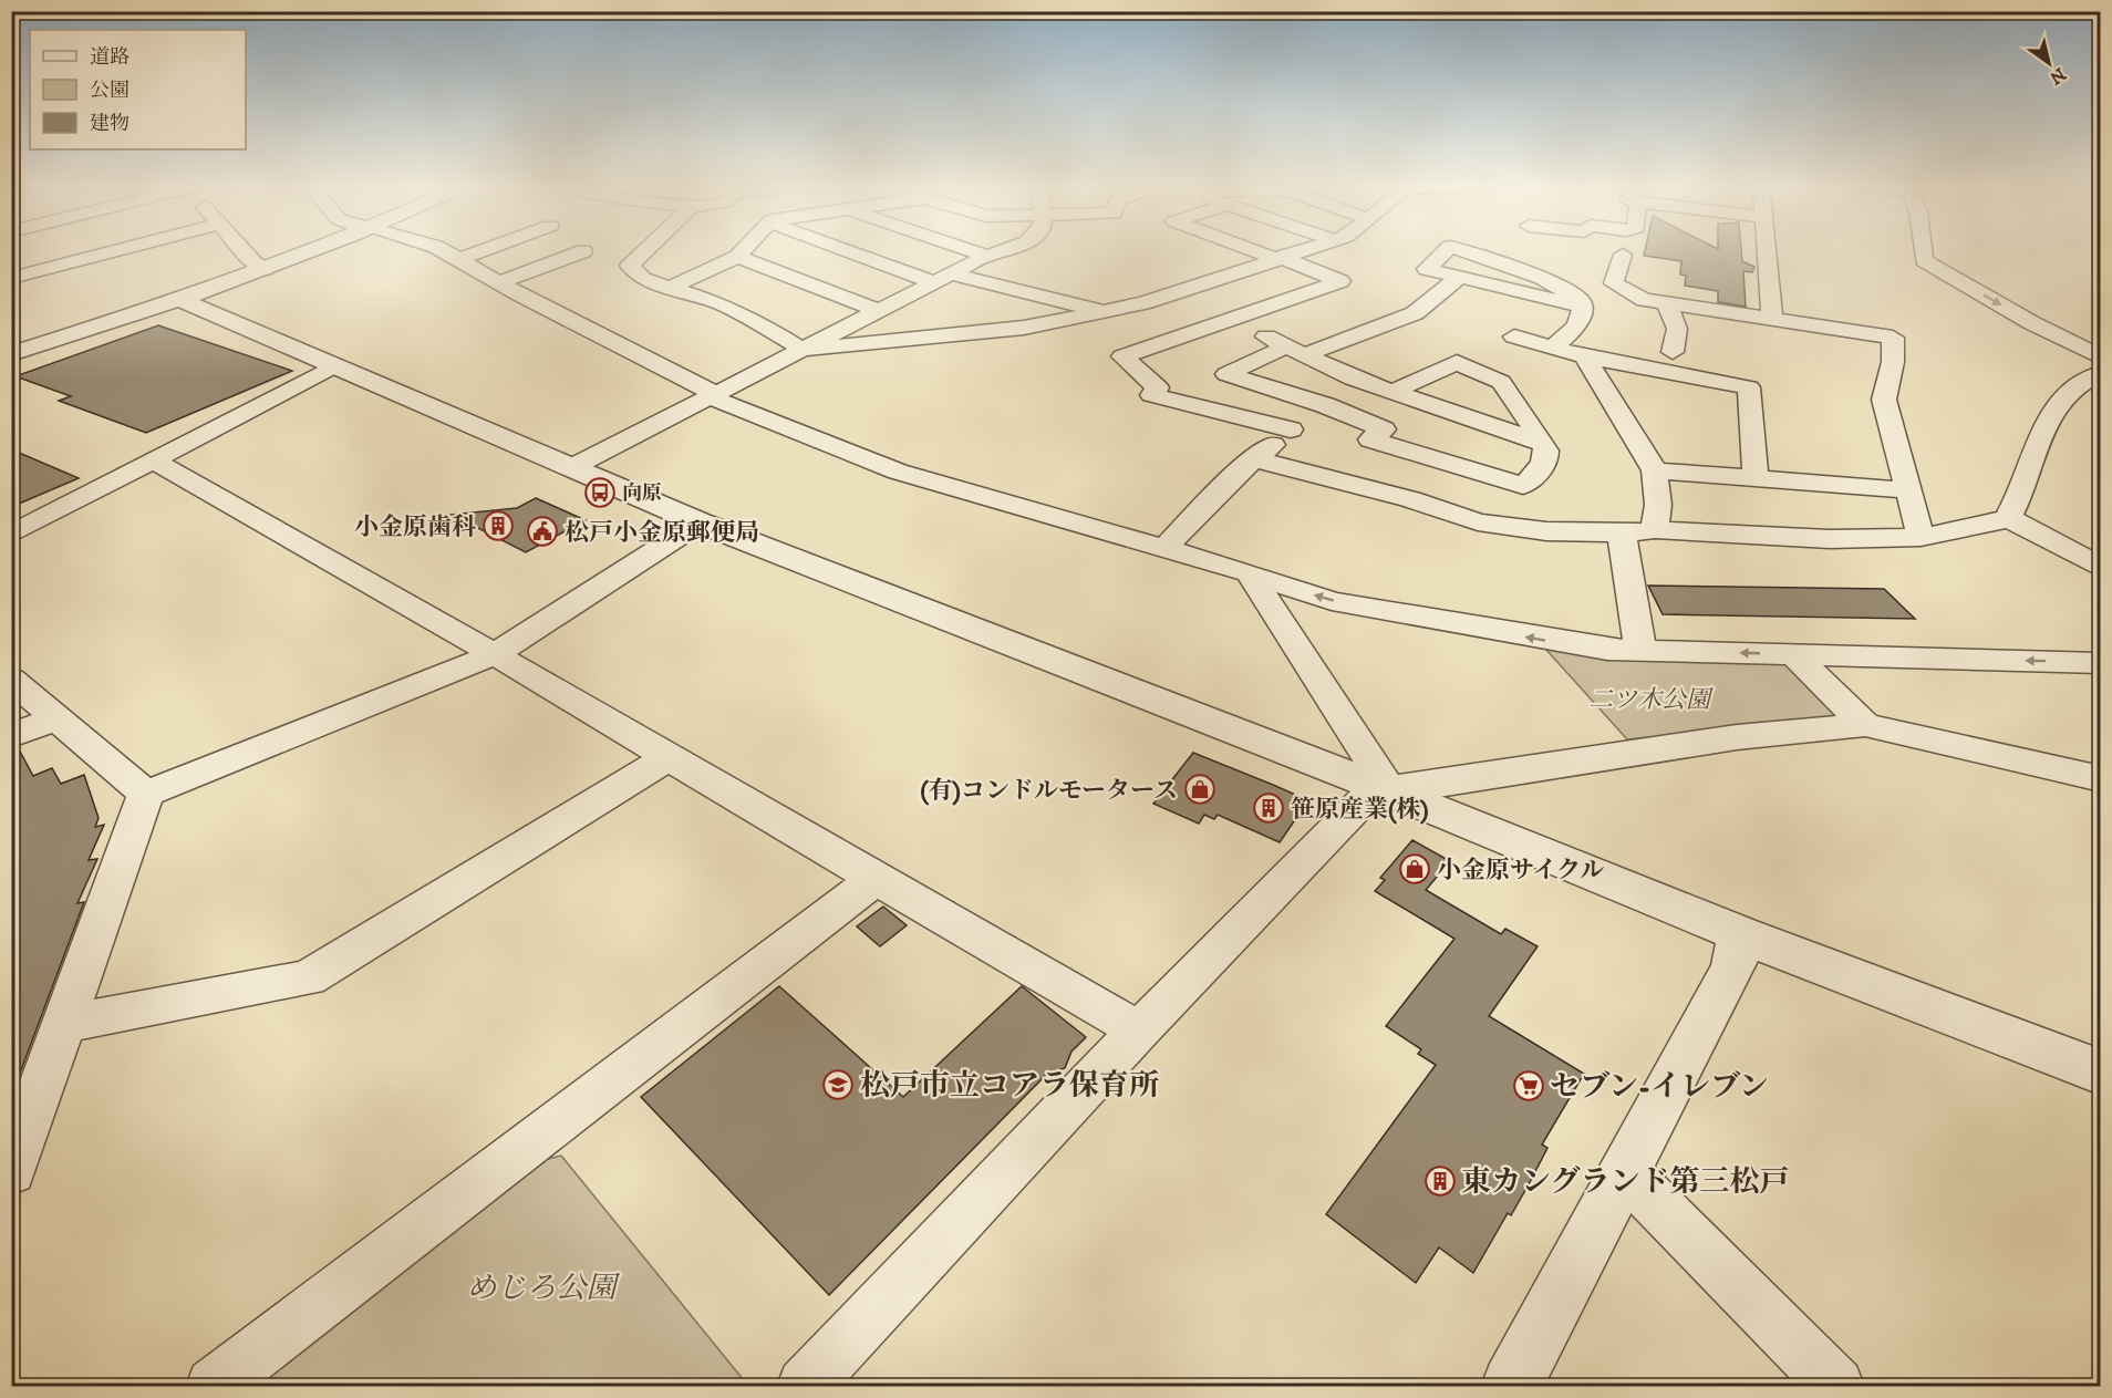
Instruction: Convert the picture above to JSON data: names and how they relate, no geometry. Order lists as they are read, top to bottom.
{
  "parks": ["二ツ木公園", "めじろ公園"],
  "places": {
    "bus stop": ["向原"],
    "building": ["小金原歯科", "笹原産業(株)", "東カングランド第三松戸"],
    "public building": ["松戸小金原郵便局"],
    "shop": ["(有)コンドルモータース", "小金原サイクル"],
    "school or university": ["松戸市立コアラ保育所"],
    "supermarket": ["セブン-イレブン"]
  },
  "legend": ["道路", "公園", "建物"],
  "north": "bottom right"
}
